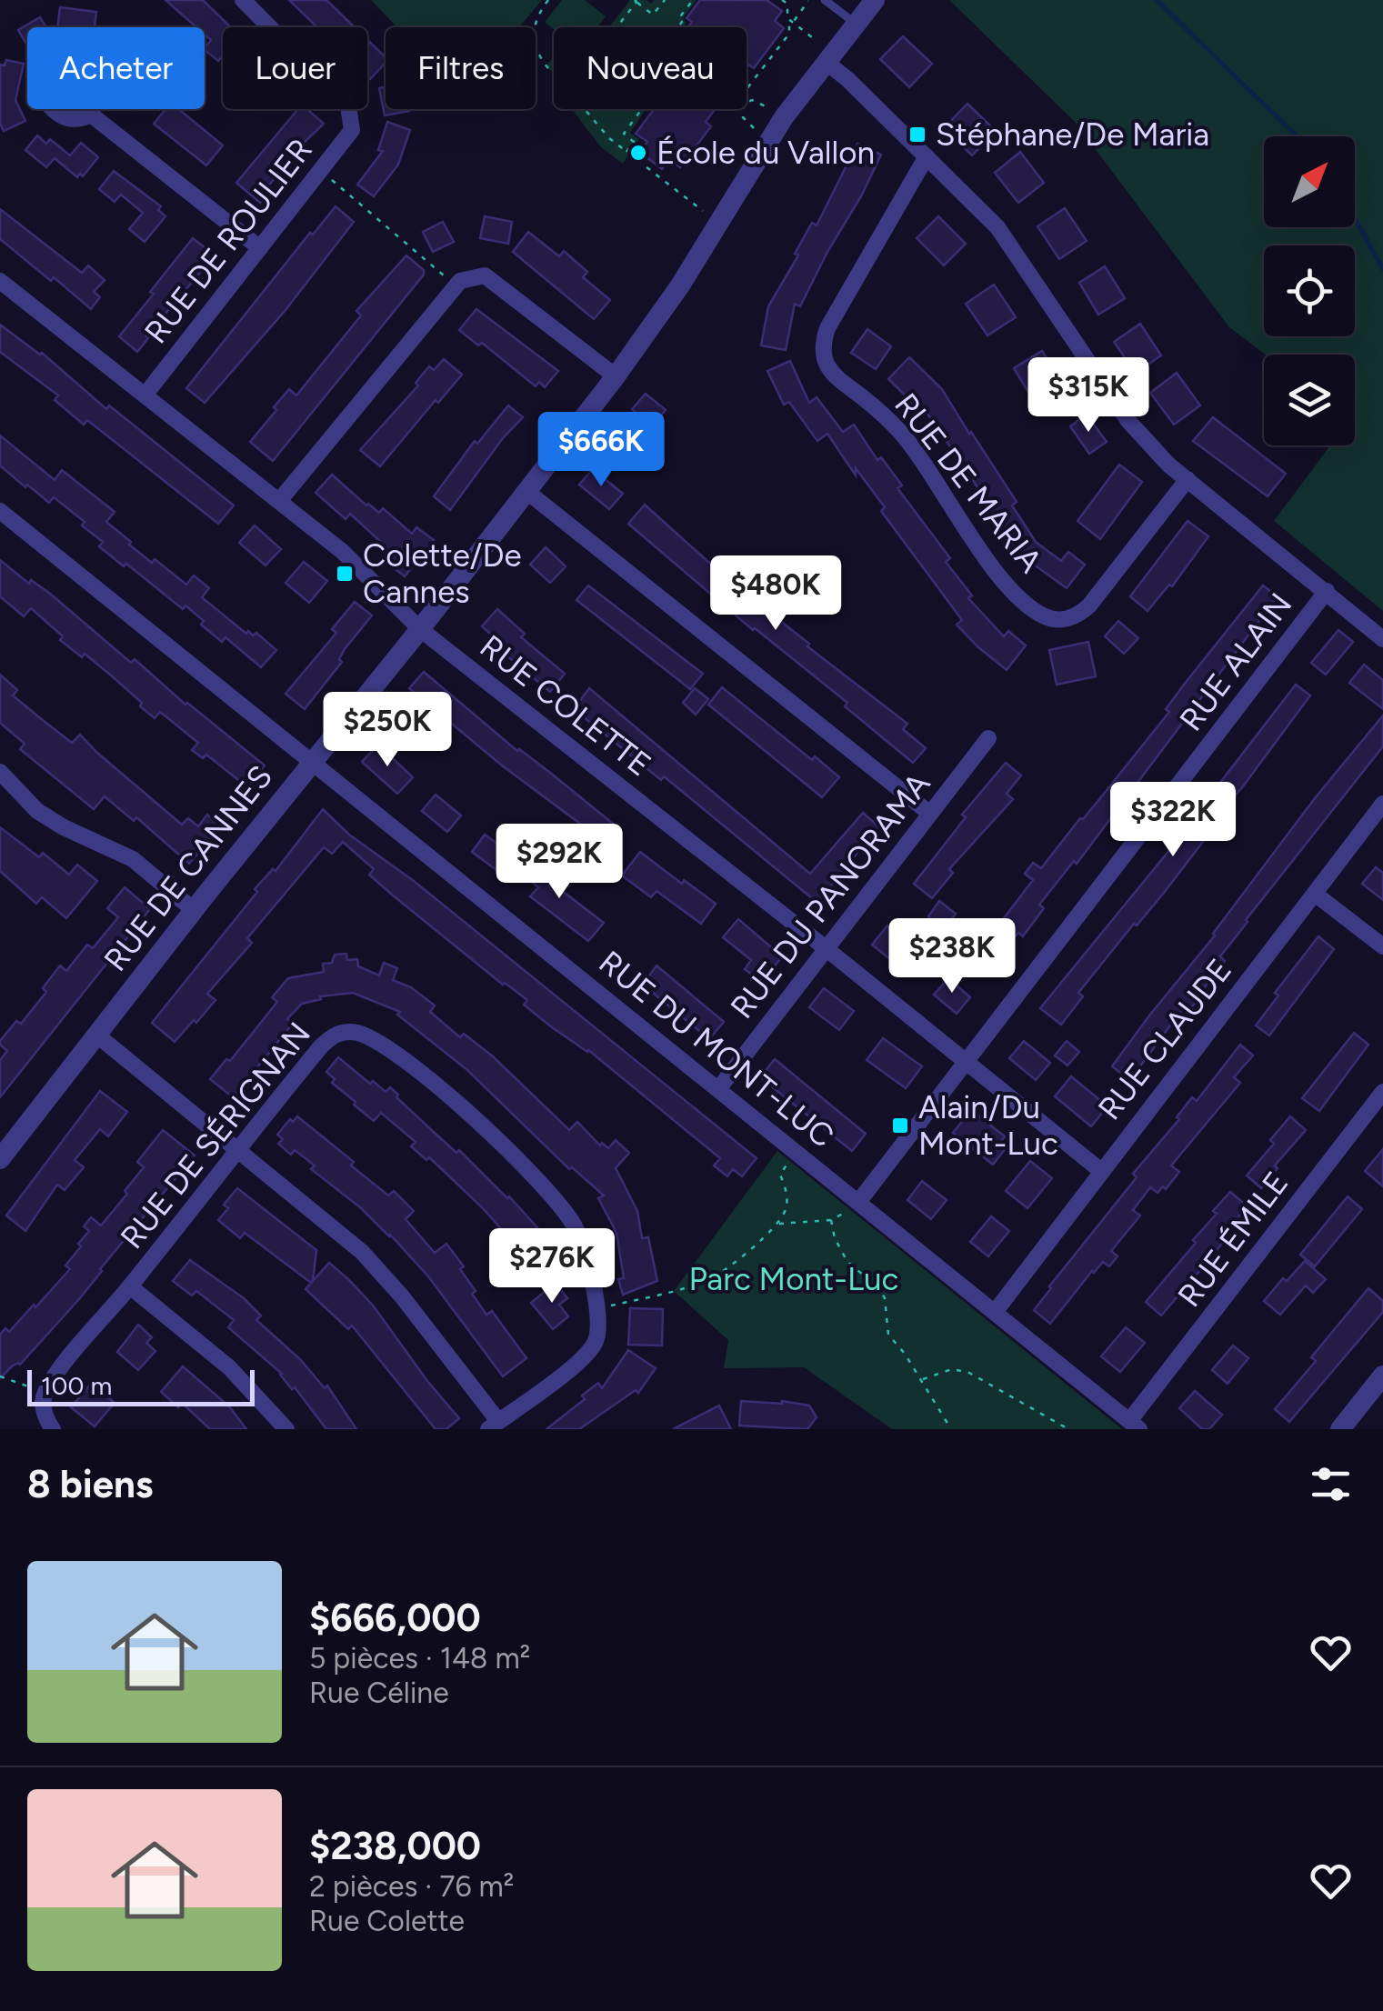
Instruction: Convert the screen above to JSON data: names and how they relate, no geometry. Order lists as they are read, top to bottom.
{
  "streets": {
    "street": [
      "RUE DE ROULIER",
      "RUE DE MARIA",
      "RUE ALAIN",
      "RUE COLETTE",
      "RUE DE CANNES",
      "RUE DU PANORAMA",
      "RUE CLAUDE",
      "RUE DU MONT-LUC",
      "RUE DE SÉRIGNAN",
      "RUE ÉMILE"
    ]
  },
  "crossings": [
    ["RUE DE ROULIER", "RUE COLETTE"],
    ["RUE ALAIN", "RUE COLETTE"],
    ["RUE ALAIN", "RUE DU MONT-LUC"],
    ["RUE COLETTE", "RUE DE CANNES"],
    ["RUE COLETTE", "RUE DU PANORAMA"],
    ["RUE COLETTE", "RUE CLAUDE"],
    ["RUE DE CANNES", "RUE DU MONT-LUC"],
    ["RUE DU PANORAMA", "RUE DU MONT-LUC"],
    ["RUE CLAUDE", "RUE DU MONT-LUC"],
    ["RUE DU MONT-LUC", "RUE ÉMILE"]
  ],
  "parks": ["Parc Mont-Luc"],
  "places": {
    "transit": ["Stéphane/De Maria", "Colette/De Cannes", "Alain/Du Mont-Luc"],
    "other": ["École du Vallon"]
  },
  "scale_bar": "100 m",
  "north": "top right",
  "page": {
    "chip": [
      "Acheter",
      "Louer",
      "Filtres",
      "Nouveau"
    ],
    "price": [
      "$315K",
      "$666K",
      "$480K",
      "$250K",
      "$322K",
      "$292K",
      "$238K",
      "$276K"
    ],
    "scale": "100 m",
    "heading": "8 biens",
    "list": [
      {
        "name": "$666,000",
        "note": "5 pièces · 148 m² · Rue Céline"
      },
      {
        "name": "$238,000",
        "note": "2 pièces · 76 m² · Rue Colette"
      }
    ]
  }
}
